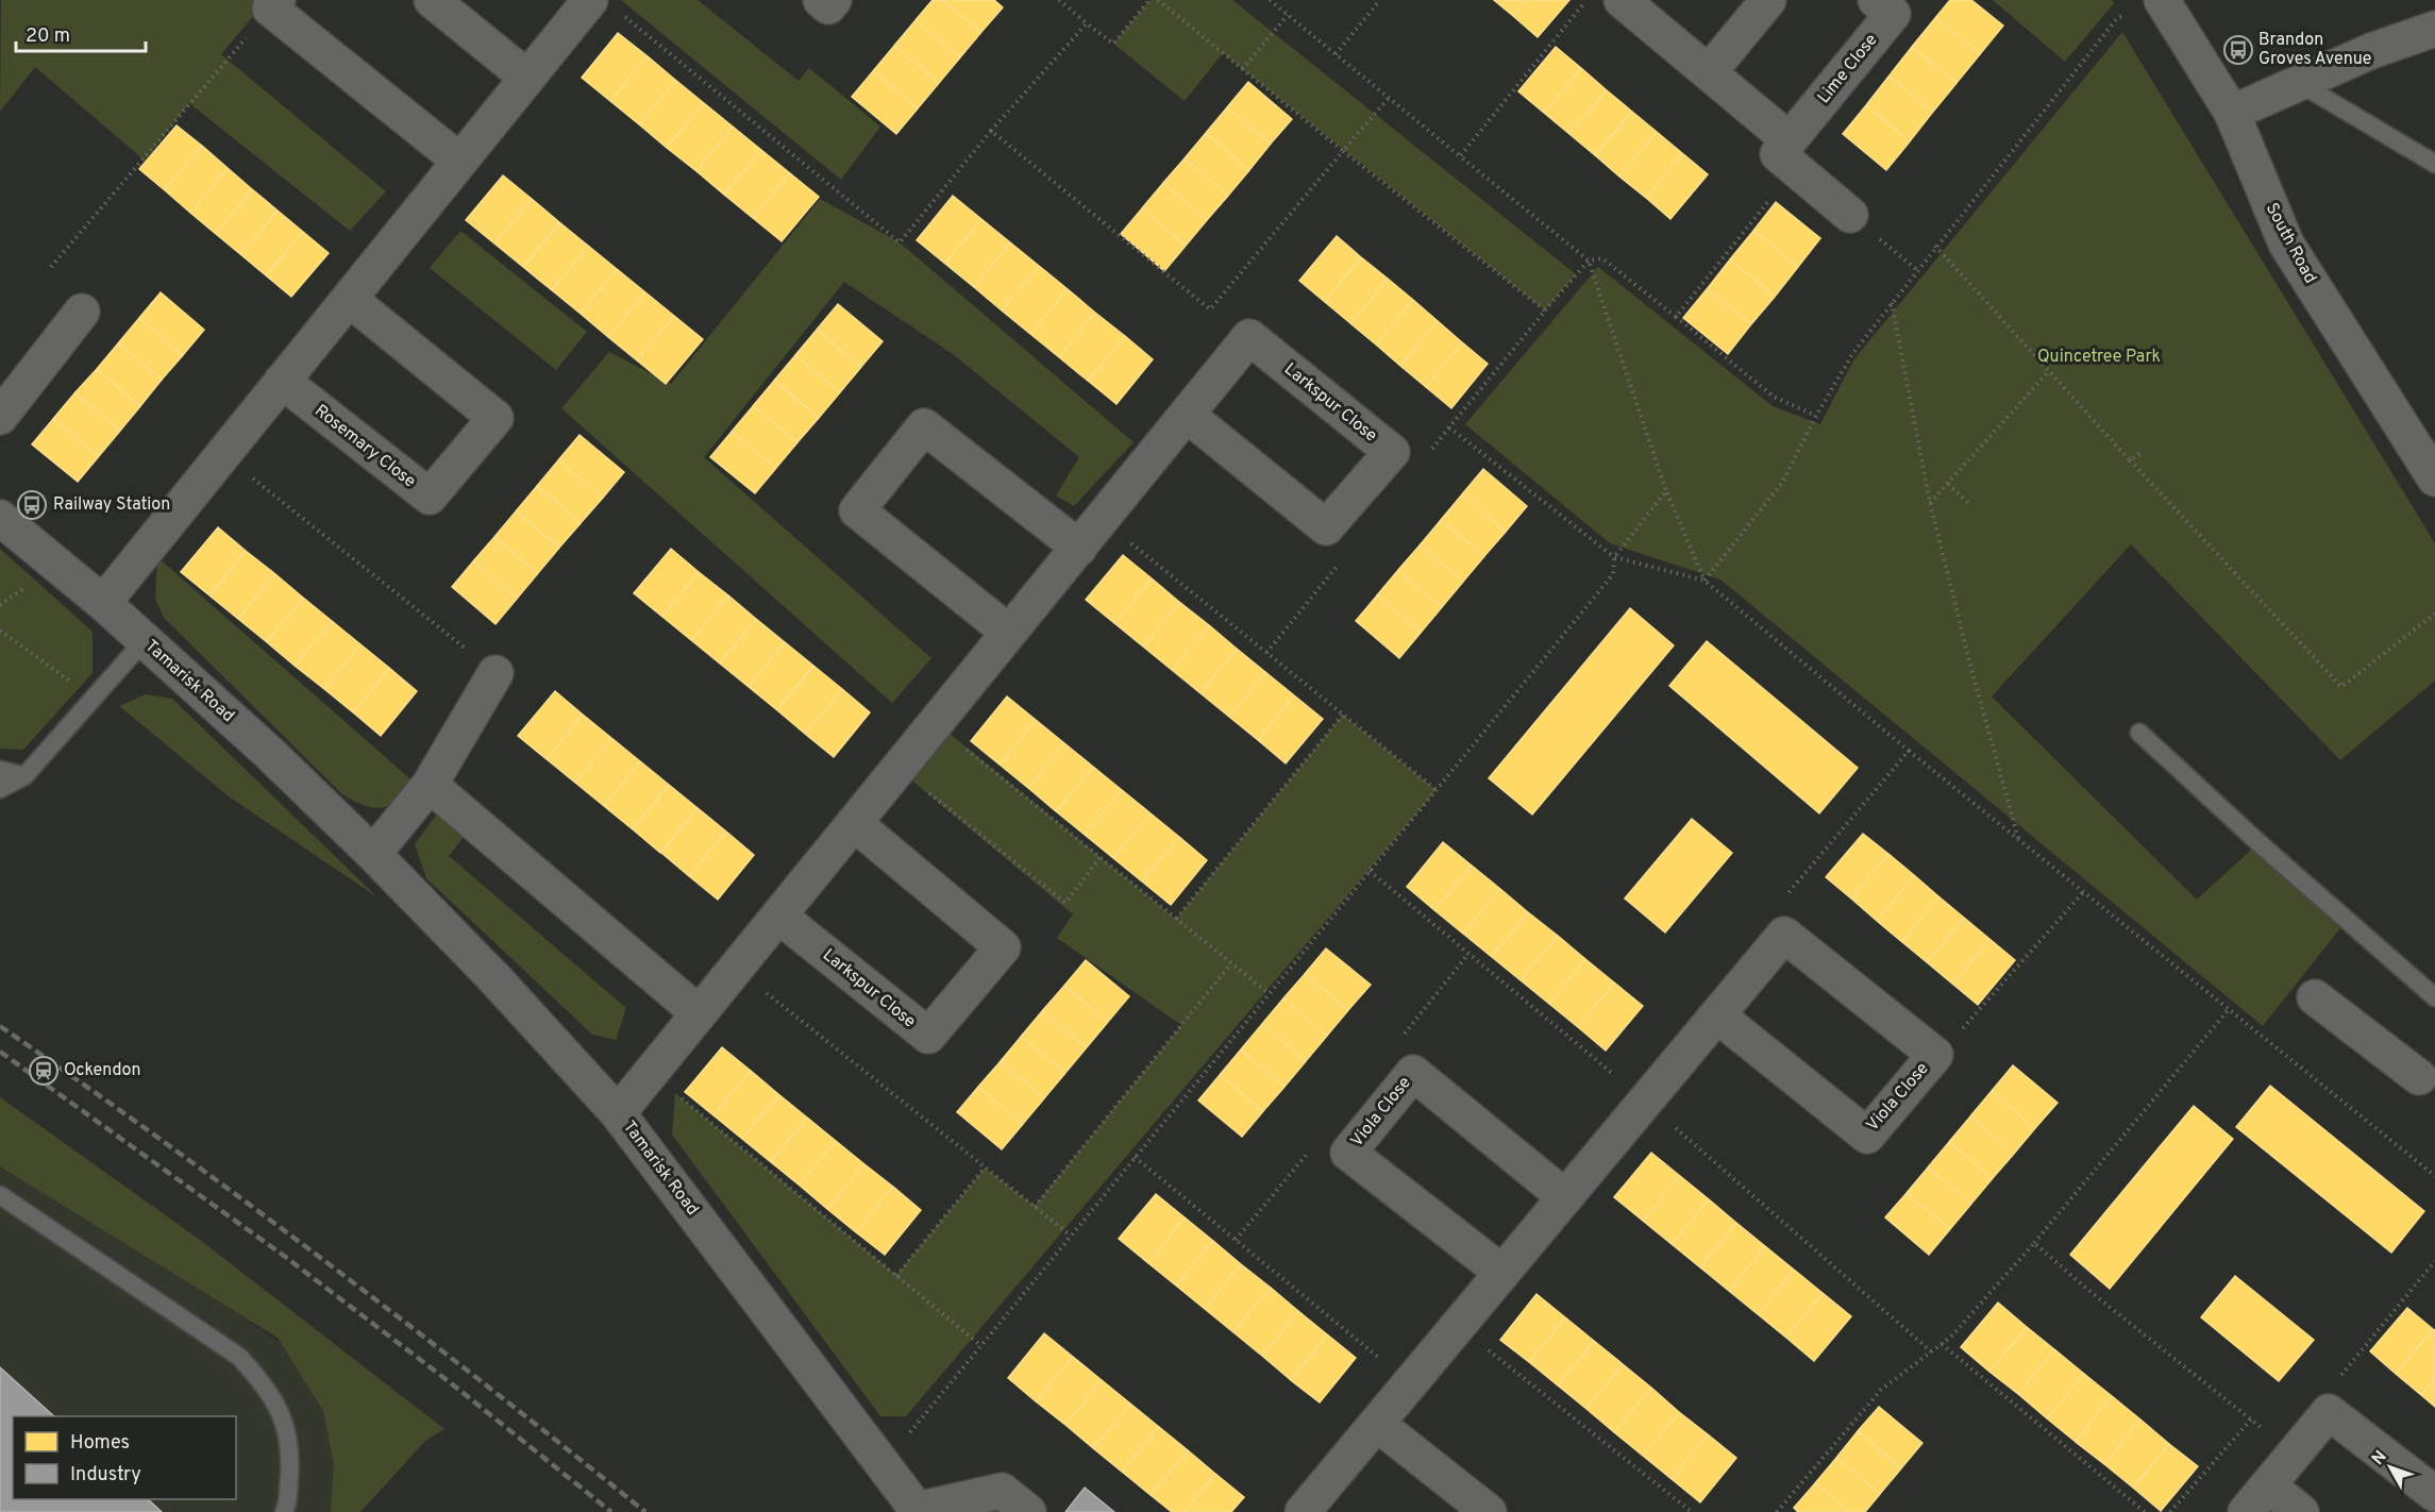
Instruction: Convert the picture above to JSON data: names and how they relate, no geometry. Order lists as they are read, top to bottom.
{
  "streets": {
    "street": [
      "Lime Close",
      "South Road",
      "Larkspur Close",
      "Rosemary Close",
      "Tamarisk Road",
      "Viola Close"
    ]
  },
  "crossings": [
    ["Larkspur Close", "Tamarisk Road"]
  ],
  "parks": ["Quincetree Park"],
  "places": {
    "bus stop": ["Brandon Groves Avenue", "Railway Station"],
    "station": ["Ockendon"]
  },
  "legend": ["Homes", "Industry"],
  "scale_bar": "20 m",
  "north": "top left"
}
